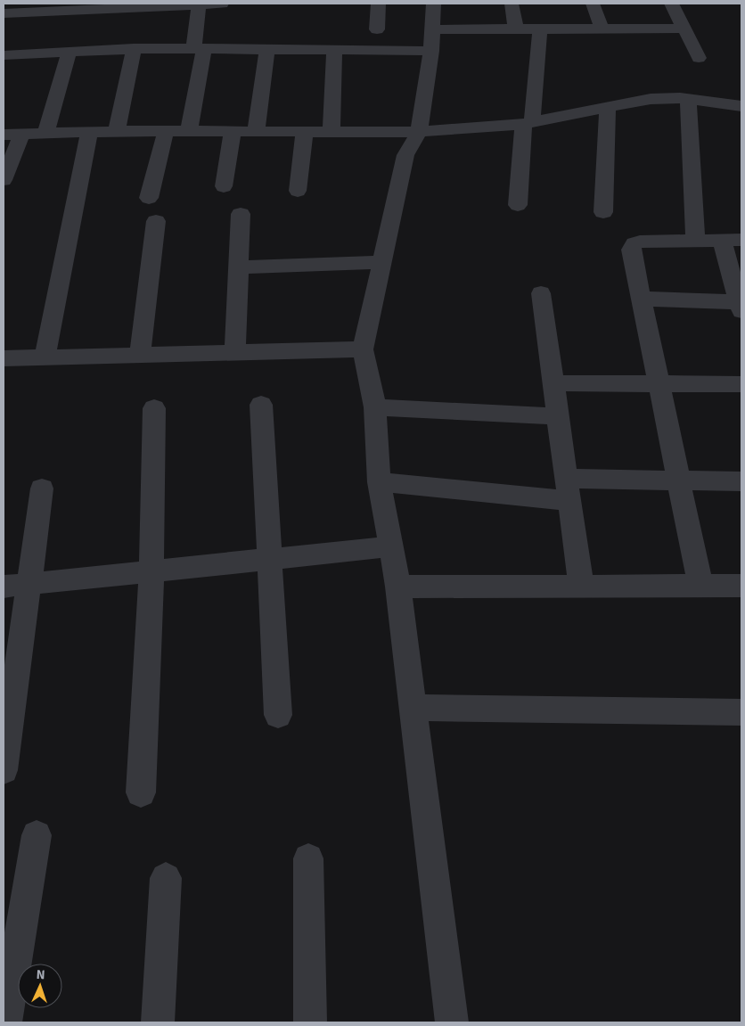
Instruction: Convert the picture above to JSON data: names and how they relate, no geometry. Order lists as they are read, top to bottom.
{
  "north": "top"
}
